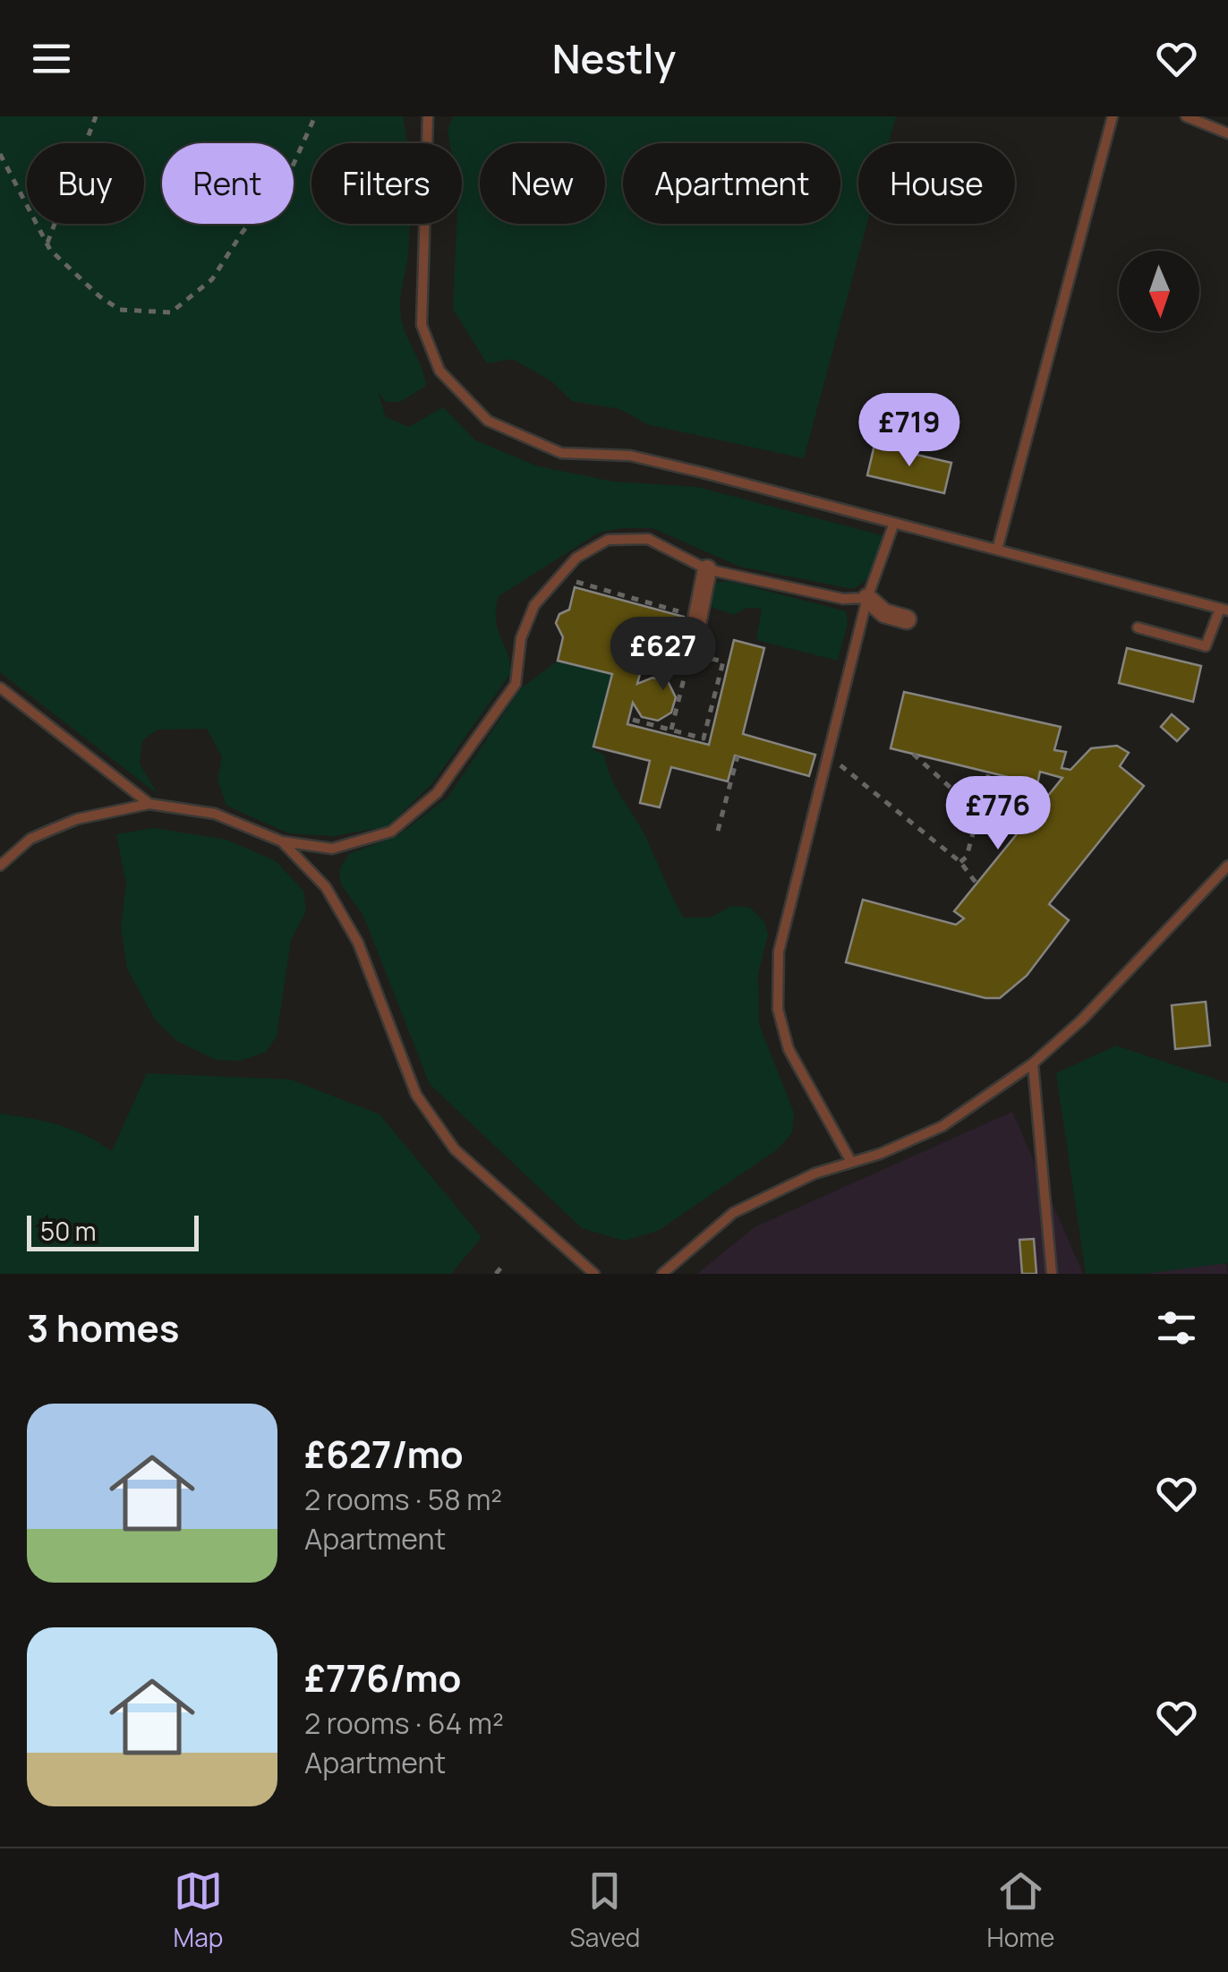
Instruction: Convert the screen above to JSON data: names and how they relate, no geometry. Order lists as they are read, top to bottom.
{
  "scale_bar": "50 m",
  "north": "bottom",
  "page": {
    "header": "Nestly",
    "chip": [
      "Buy",
      "Rent",
      "Filters",
      "New",
      "Apartment",
      "House"
    ],
    "price": ["£719", "£627", "£776"],
    "scale": "50 m",
    "heading": "3 homes",
    "list": [
      {
        "name": "£627/mo",
        "note": "2 rooms · 58 m² · Apartment"
      },
      {
        "name": "£776/mo",
        "note": "2 rooms · 64 m² · Apartment"
      }
    ],
    "tabs": ["Map", "Saved", "Home"]
  }
}
